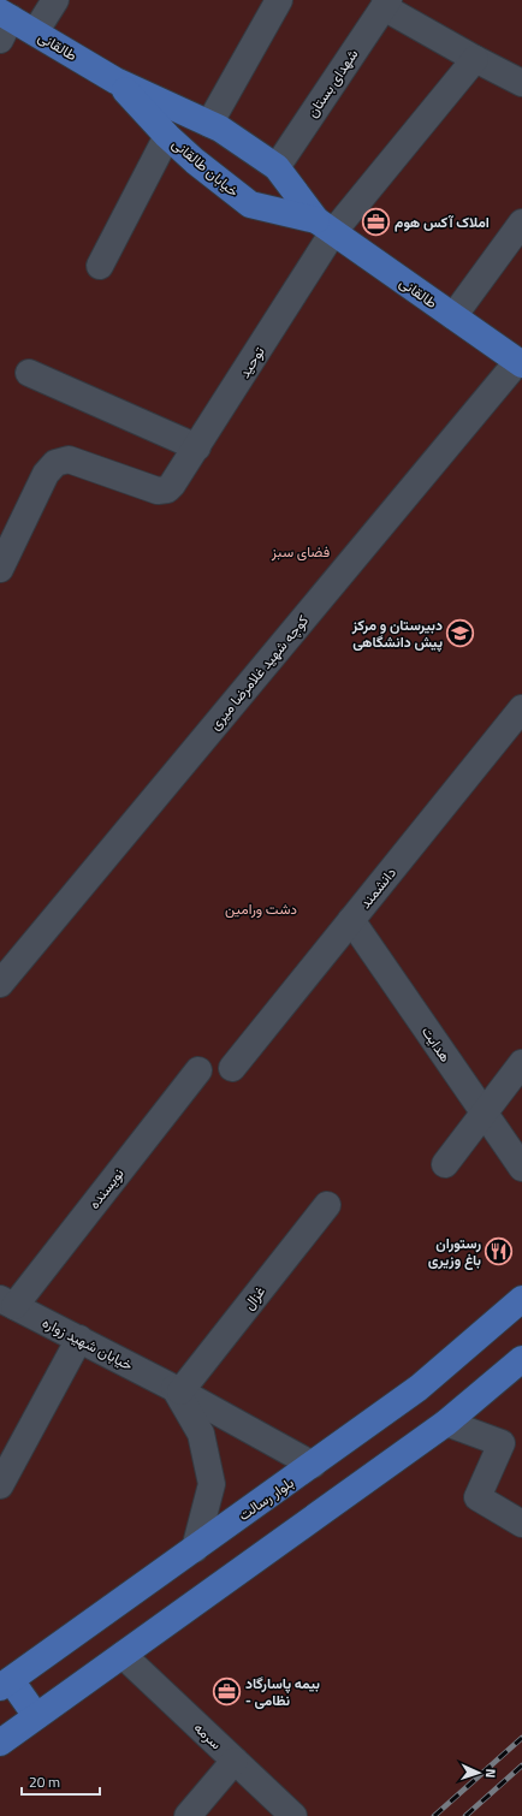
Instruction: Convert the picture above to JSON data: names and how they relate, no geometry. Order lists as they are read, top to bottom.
{
  "streets": {
    "main road": ["طالقانی", "خیابان طالقانی", "بلوار رسالت"],
    "street": [
      "شهدای بستان",
      "توحید",
      "کوچه شهید غلامرضا میری",
      "دانشمند",
      "هدایت",
      "نویسنده",
      "غزال",
      "خیابان شهید زواره",
      "سرمه"
    ]
  },
  "crossings": [
    ["طالقانی", "خیابان طالقانی"],
    ["طالقانی", "توحید"],
    ["طالقانی", "کوچه شهید غلامرضا میری"],
    ["خیابان طالقانی", "توحید"],
    ["دانشمند", "هدایت"],
    ["نویسنده", "خیابان شهید زواره"],
    ["غزال", "خیابان شهید زواره"],
    ["خیابان شهید زواره", "بلوار رسالت"]
  ],
  "parks": ["فضای سبز", "دشت ورامین"],
  "places": {
    "office": ["املاک آکس هوم", "بیمه پاسارگاد - نظامی"],
    "school or university": ["دبیرستان و مرکز پیش دانشگاهی"],
    "restaurant": ["رستوران باغ وزیری"]
  },
  "scale_bar": "20 m",
  "north": "right"
}
